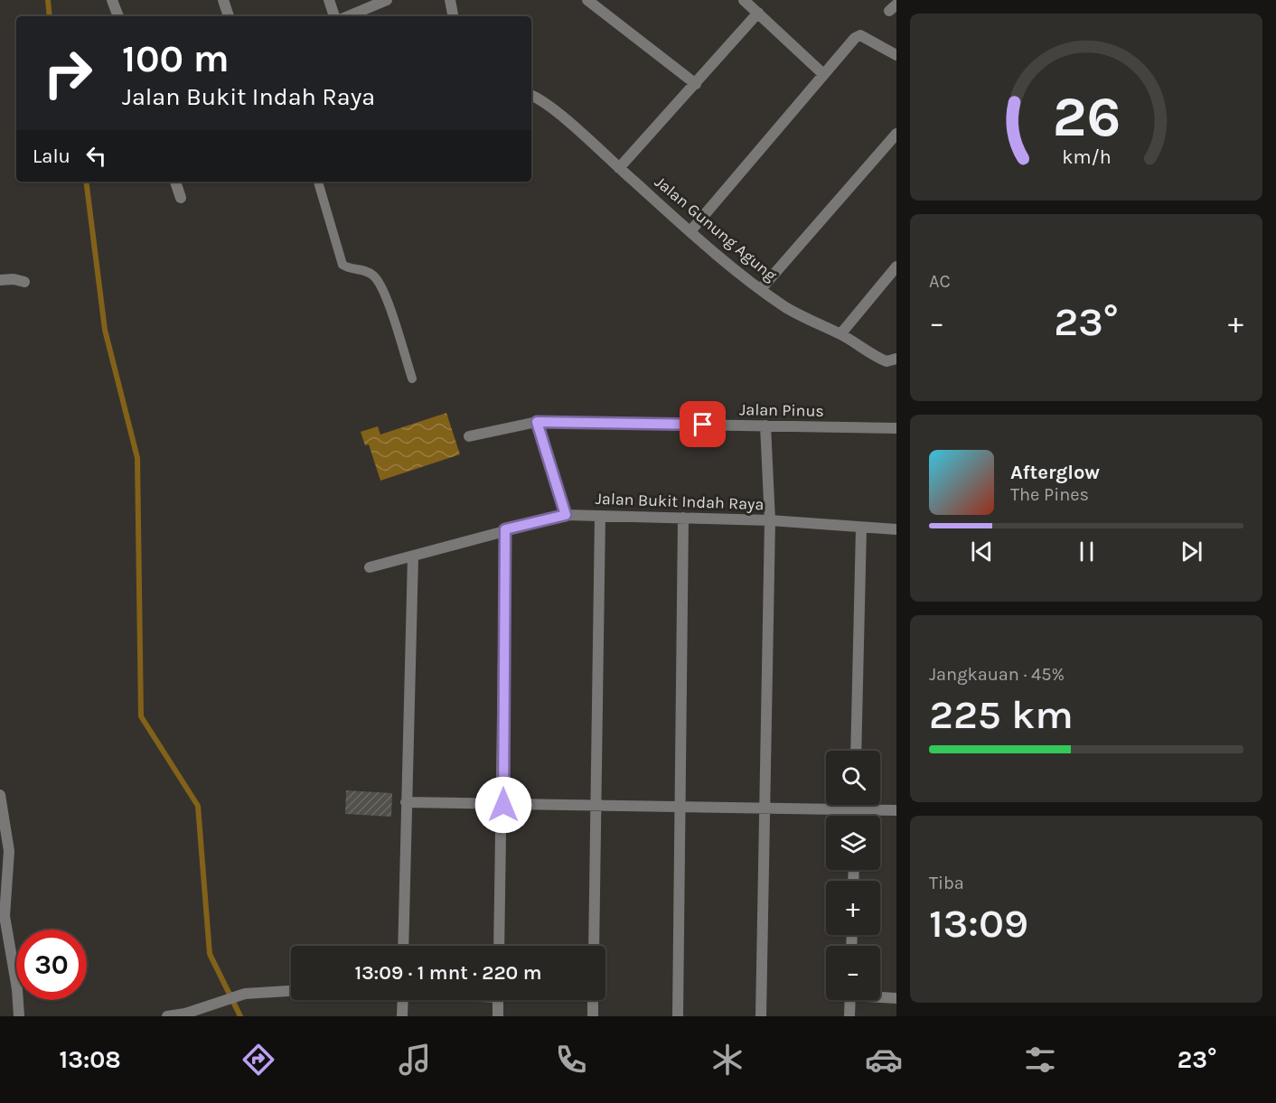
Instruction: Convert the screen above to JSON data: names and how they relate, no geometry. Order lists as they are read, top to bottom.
{
  "streets": {
    "street": ["Jalan Gunung Agung", "Jalan Pinus", "Jalan Bukit Indah Raya"]
  },
  "page": {
    "turn": ["100 m", "Jalan Bukit Indah Raya"],
    "then": "Lalu",
    "tile": [
      "AC",
      ["Jangkauan · 45%", "225 km"],
      ["Tiba", "13:09"]
    ],
    "heat": ["−", "23°", "+"],
    "song": ["Afterglow", "The Pines"],
    "map_buttons": ["+", "−"],
    "limit": "30",
    "trip": "13:09 · 1 mnt · 220 m",
    "tabs": ["13:08", "23°"],
    "gauge": ["26", "km/h"]
  }
}
